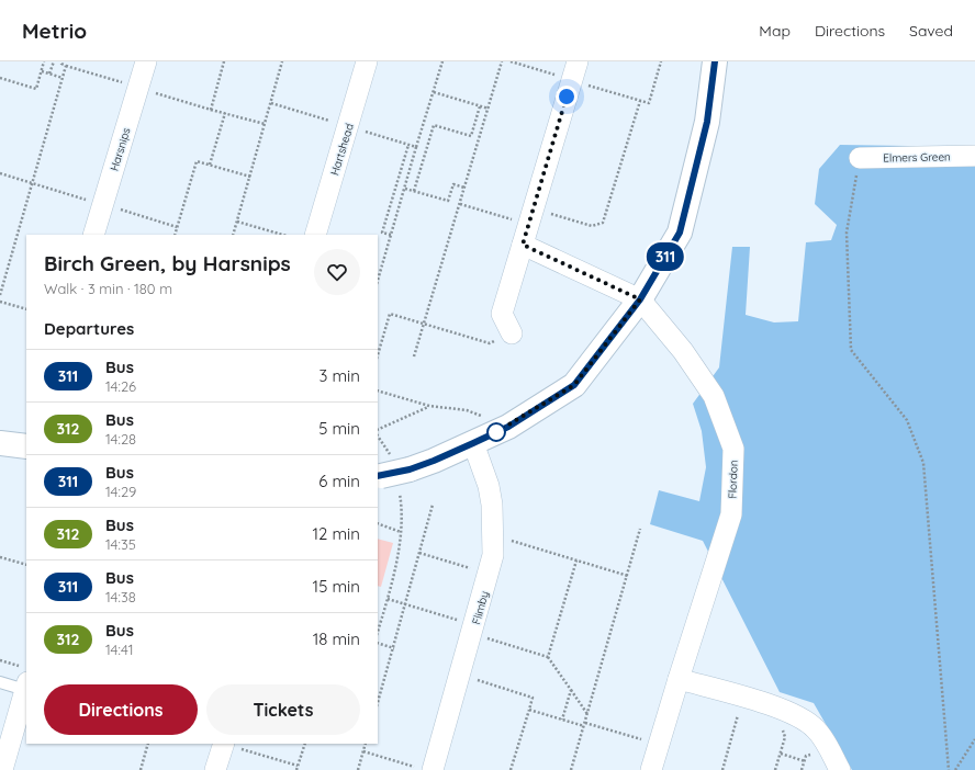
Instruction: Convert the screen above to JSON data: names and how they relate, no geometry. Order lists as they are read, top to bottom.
{
  "streets": {
    "street": [
      "Harsnips",
      "Hartshead",
      "Elmers Green",
      "Flordon",
      "Flimby"
    ]
  },
  "lines": ["bus line 311"],
  "page": {
    "header": "Metrio",
    "nav": ["Map", "Directions", "Saved"],
    "on_map": "311",
    "heading": [
      ["Birch Green, by Harsnips", "Walk · 3 min · 180 m"],
      "Departures"
    ],
    "list": [
      {
        "mark": "311",
        "name": "Bus",
        "note": "14:26",
        "value": "3 min"
      },
      {
        "mark": "312",
        "name": "Bus",
        "note": "14:28",
        "value": "5 min"
      },
      {
        "mark": "311",
        "name": "Bus",
        "note": "14:29",
        "value": "6 min"
      },
      {
        "mark": "312",
        "name": "Bus",
        "note": "14:35",
        "value": "12 min"
      },
      {
        "mark": "311",
        "name": "Bus",
        "note": "14:38",
        "value": "15 min"
      },
      {
        "mark": "312",
        "name": "Bus",
        "note": "14:41",
        "value": "18 min"
      }
    ],
    "buttons": ["Directions", "Tickets"]
  }
}
